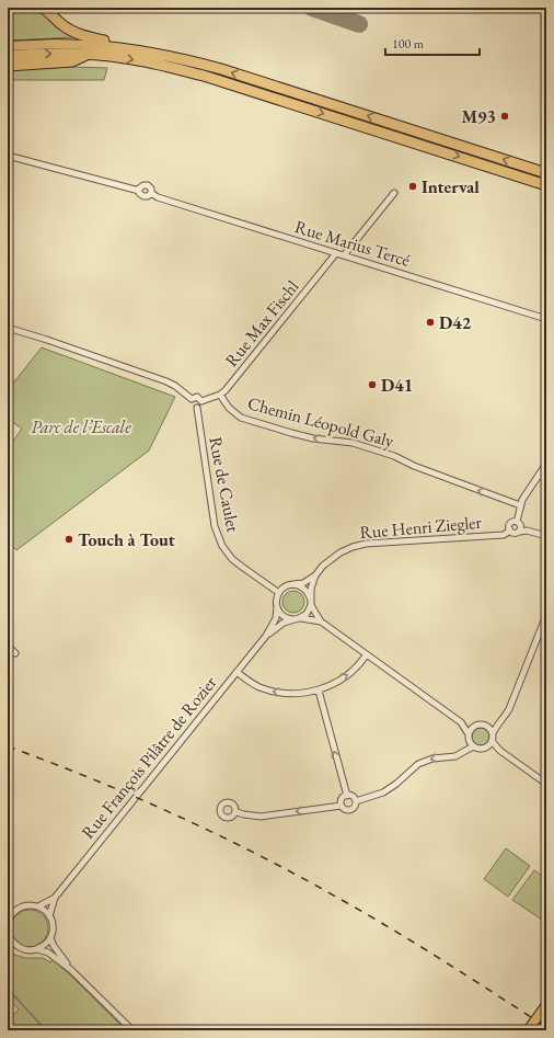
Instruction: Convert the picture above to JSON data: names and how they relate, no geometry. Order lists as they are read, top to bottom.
{
  "streets": {
    "street": [
      "Rue Marius Tercé",
      "Rue Max Fischl",
      "Chemin Léopold Galy",
      "Rue de Caulet",
      "Rue Henri Ziegler",
      "Rue François Pilâtre de Rozier"
    ]
  },
  "crossings": [
    ["Rue Marius Tercé", "Rue Max Fischl"],
    ["Rue Max Fischl", "Chemin Léopold Galy"],
    ["Rue Max Fischl", "Rue de Caulet"],
    ["Rue de Caulet", "Rue Henri Ziegler"],
    ["Rue de Caulet", "Rue François Pilâtre de Rozier"],
    ["Rue Henri Ziegler", "Rue François Pilâtre de Rozier"]
  ],
  "one_way": ["Chemin Léopold Galy"],
  "parks": ["Parc de l’Escale"],
  "places": [
    "M93",
    "Interval",
    "D42",
    "D41",
    "Touch à Tout"
  ],
  "scale_bar": "100 m"
}
